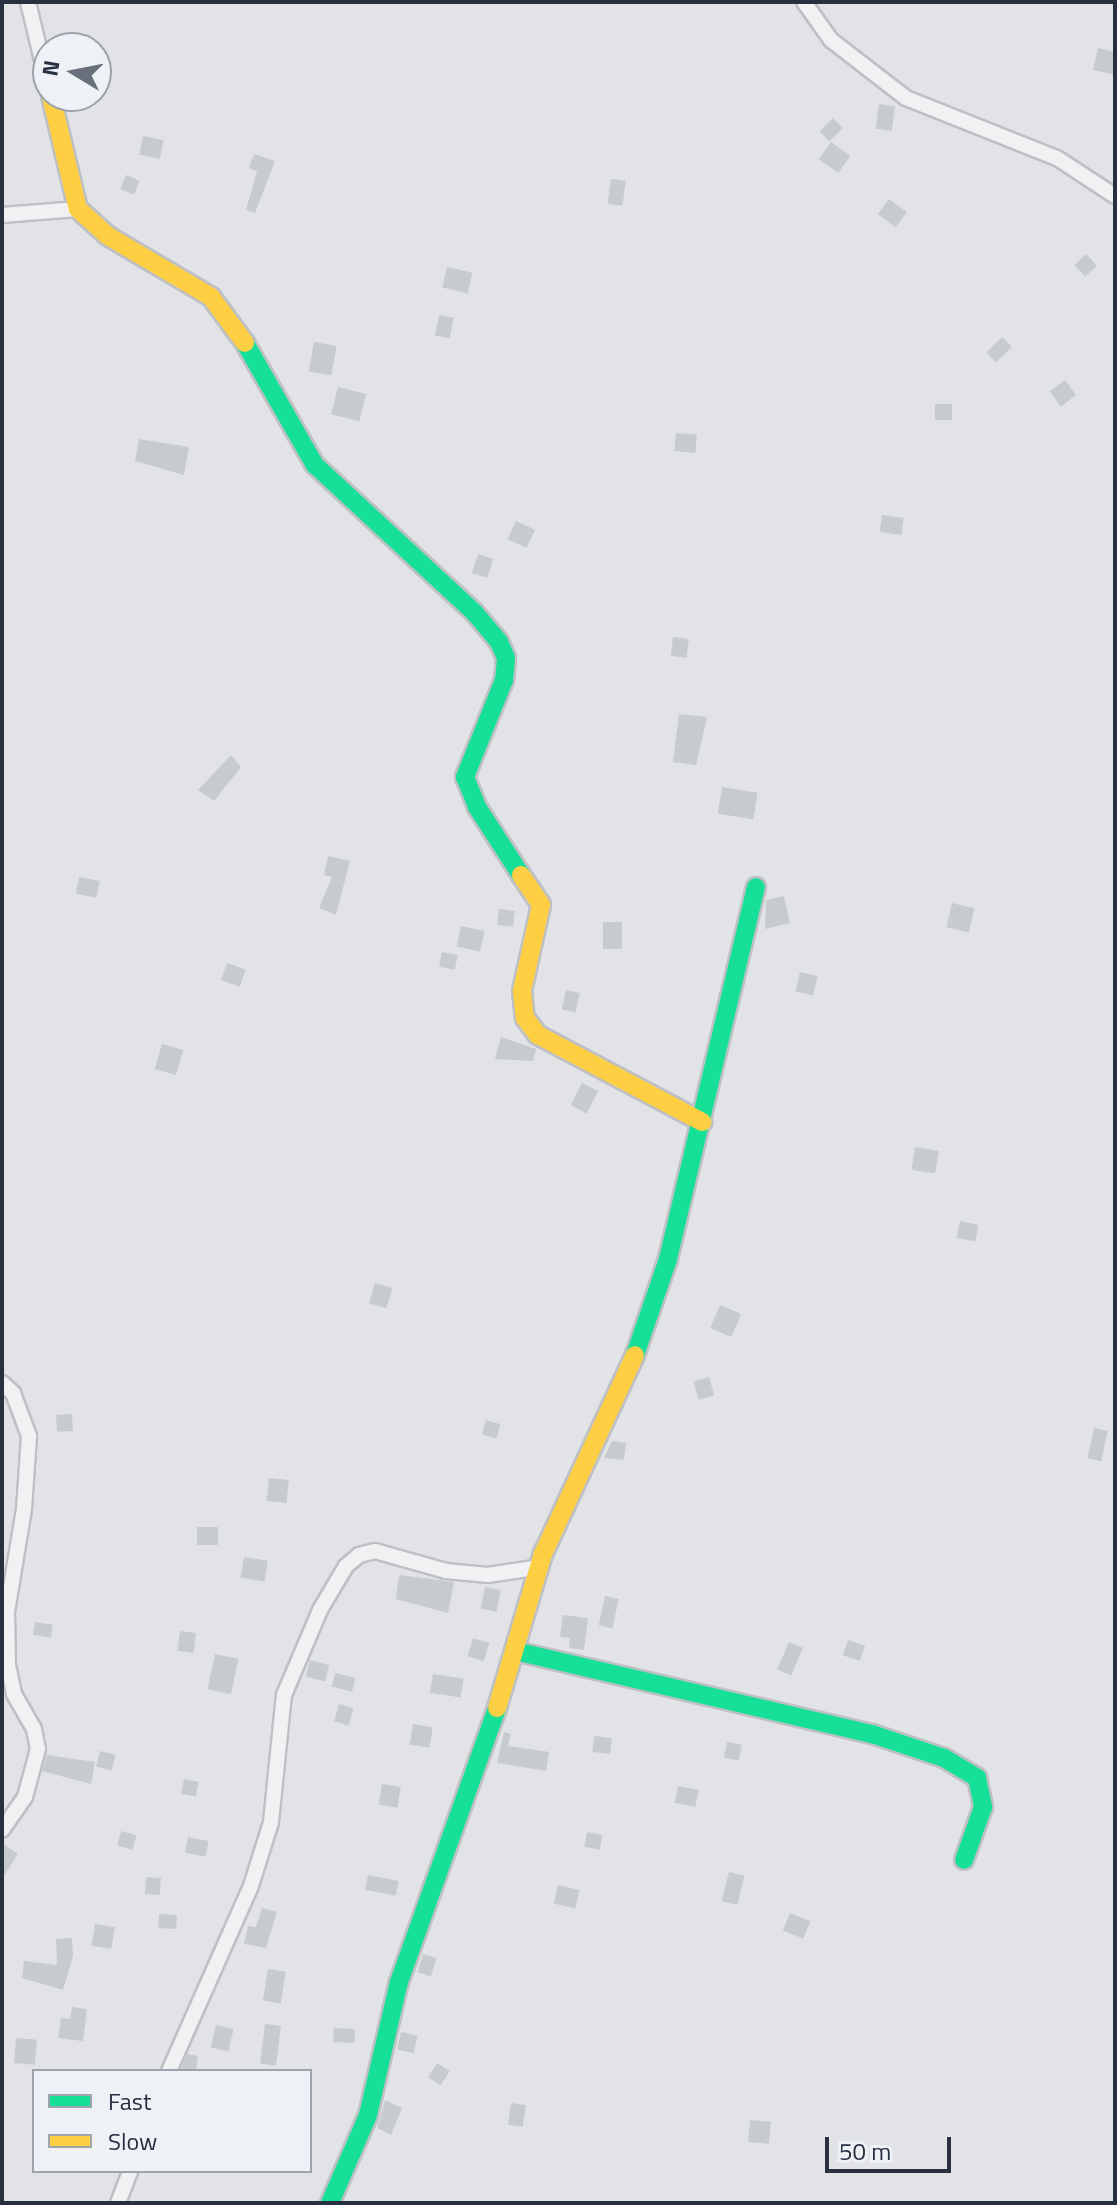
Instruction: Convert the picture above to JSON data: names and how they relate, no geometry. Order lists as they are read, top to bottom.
{
  "legend": ["Fast", "Slow"],
  "scale_bar": "50 m",
  "north": "left"
}
